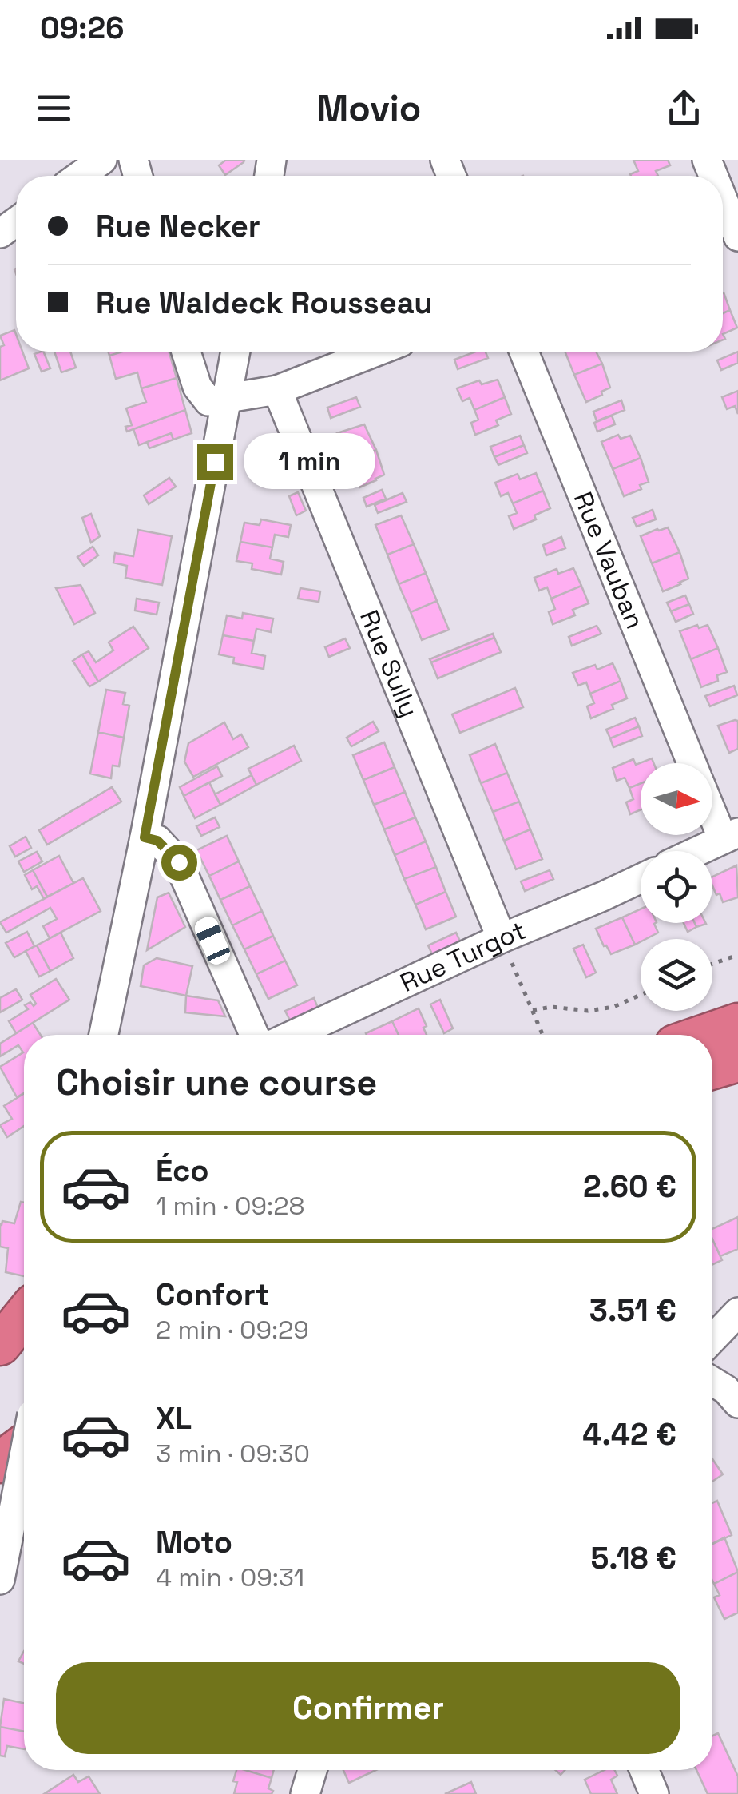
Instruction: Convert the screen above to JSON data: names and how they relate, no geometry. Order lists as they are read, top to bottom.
{
  "streets": {
    "street": ["Rue Vauban", "Rue Sully", "Rue Turgot"]
  },
  "crossings": [
    ["Rue Sully", "Rue Turgot"]
  ],
  "north": "right",
  "page": {
    "status": "09:26",
    "header": "Movio",
    "banner": ["Rue Necker", "Rue Waldeck Rousseau"],
    "bubble": "1 min",
    "heading": "Choisir une course",
    "list": [
      {
        "name": "Éco",
        "note": "1 min · 09:28",
        "value": "2.60 €"
      },
      {
        "name": "Confort",
        "note": "2 min · 09:29",
        "value": "3.51 €"
      },
      {
        "name": "XL",
        "note": "3 min · 09:30",
        "value": "4.42 €"
      },
      {
        "name": "Moto",
        "note": "4 min · 09:31",
        "value": "5.18 €"
      }
    ],
    "buttons": "Confirmer"
  }
}
